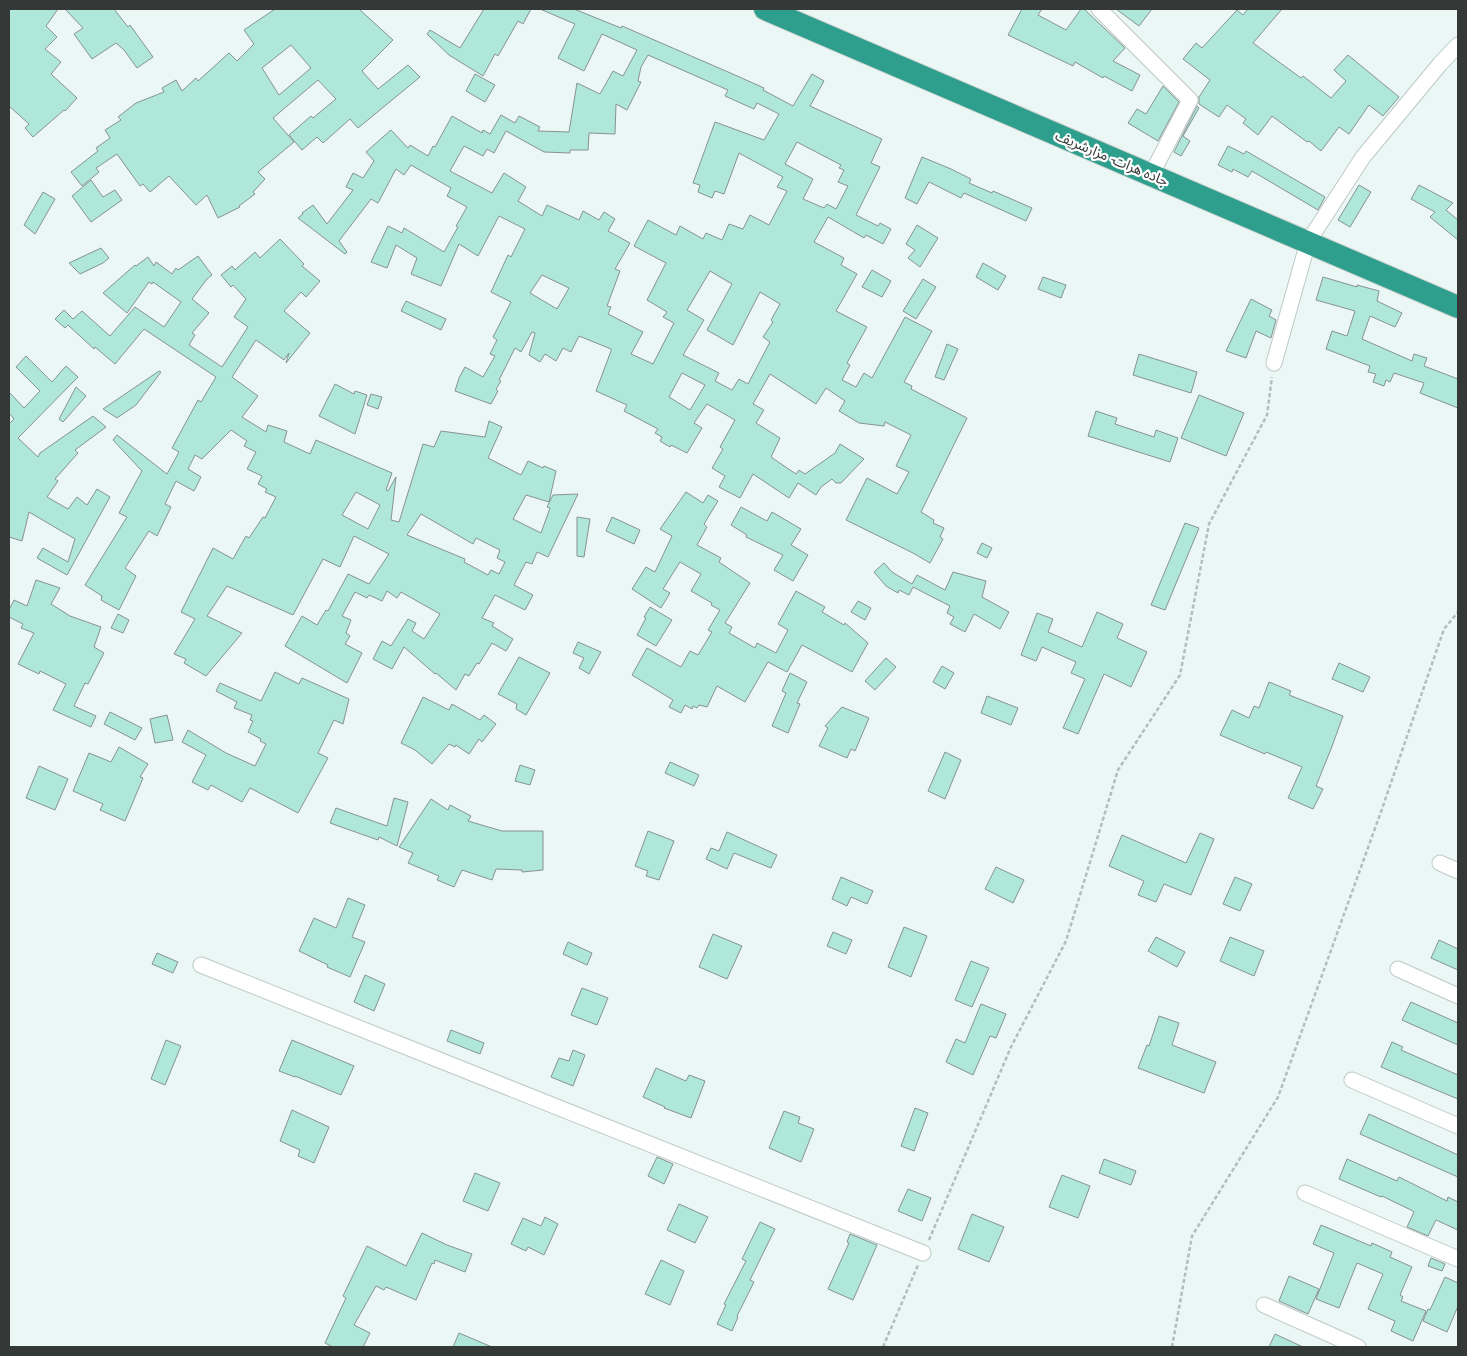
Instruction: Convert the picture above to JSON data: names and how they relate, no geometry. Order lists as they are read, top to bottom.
{
  "streets": {
    "highway": ["جاده هرات- مزارشریف"]
  }
}
